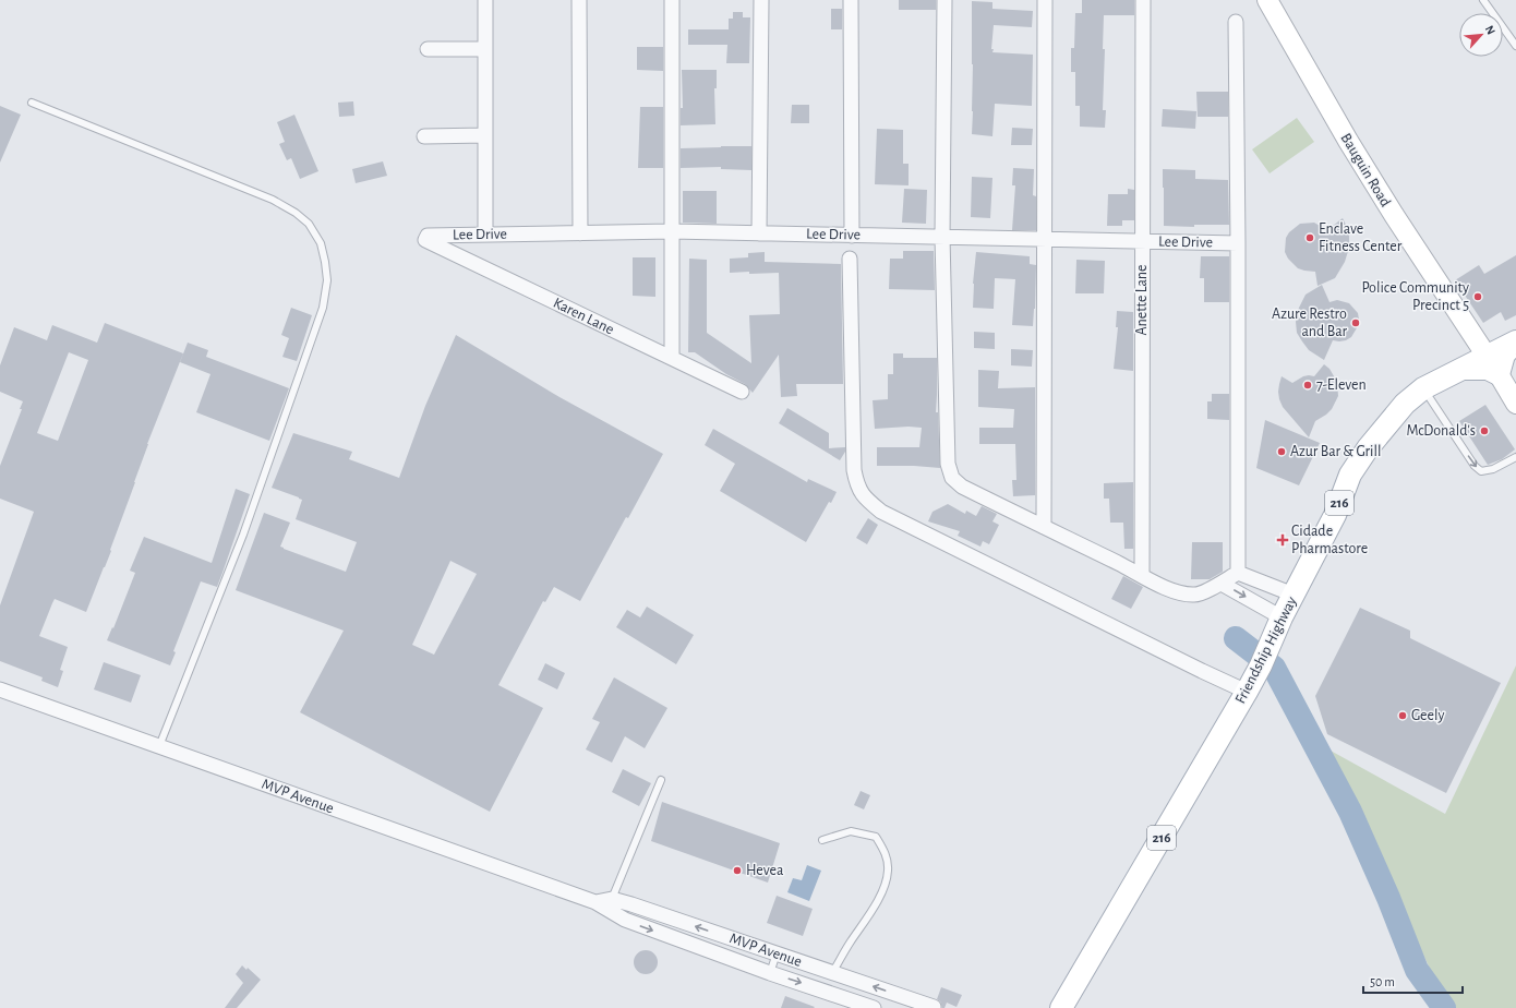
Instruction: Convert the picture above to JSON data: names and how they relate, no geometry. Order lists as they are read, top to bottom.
{
  "streets": {
    "main road": ["216", "Friendship Highway"],
    "street": [
      "Bauguin Road",
      "Lee Drive",
      "Anette Lane",
      "Karen Lane",
      "MVP Avenue"
    ]
  },
  "crossings": [
    ["Bauguin Road", "Friendship Highway"],
    ["Lee Drive", "Anette Lane"],
    ["Lee Drive", "Karen Lane"]
  ],
  "places": {
    "other": [
      "Enclave Fitness Center",
      "Police Community Precinct 5",
      "Azure Restro and Bar",
      "7-Eleven",
      "McDonald's",
      "Azur Bar & Grill",
      "Geely",
      "Hevea"
    ],
    "health": ["Cidade Pharmastore"]
  },
  "scale_bar": "50 m",
  "north": "top right"
}
